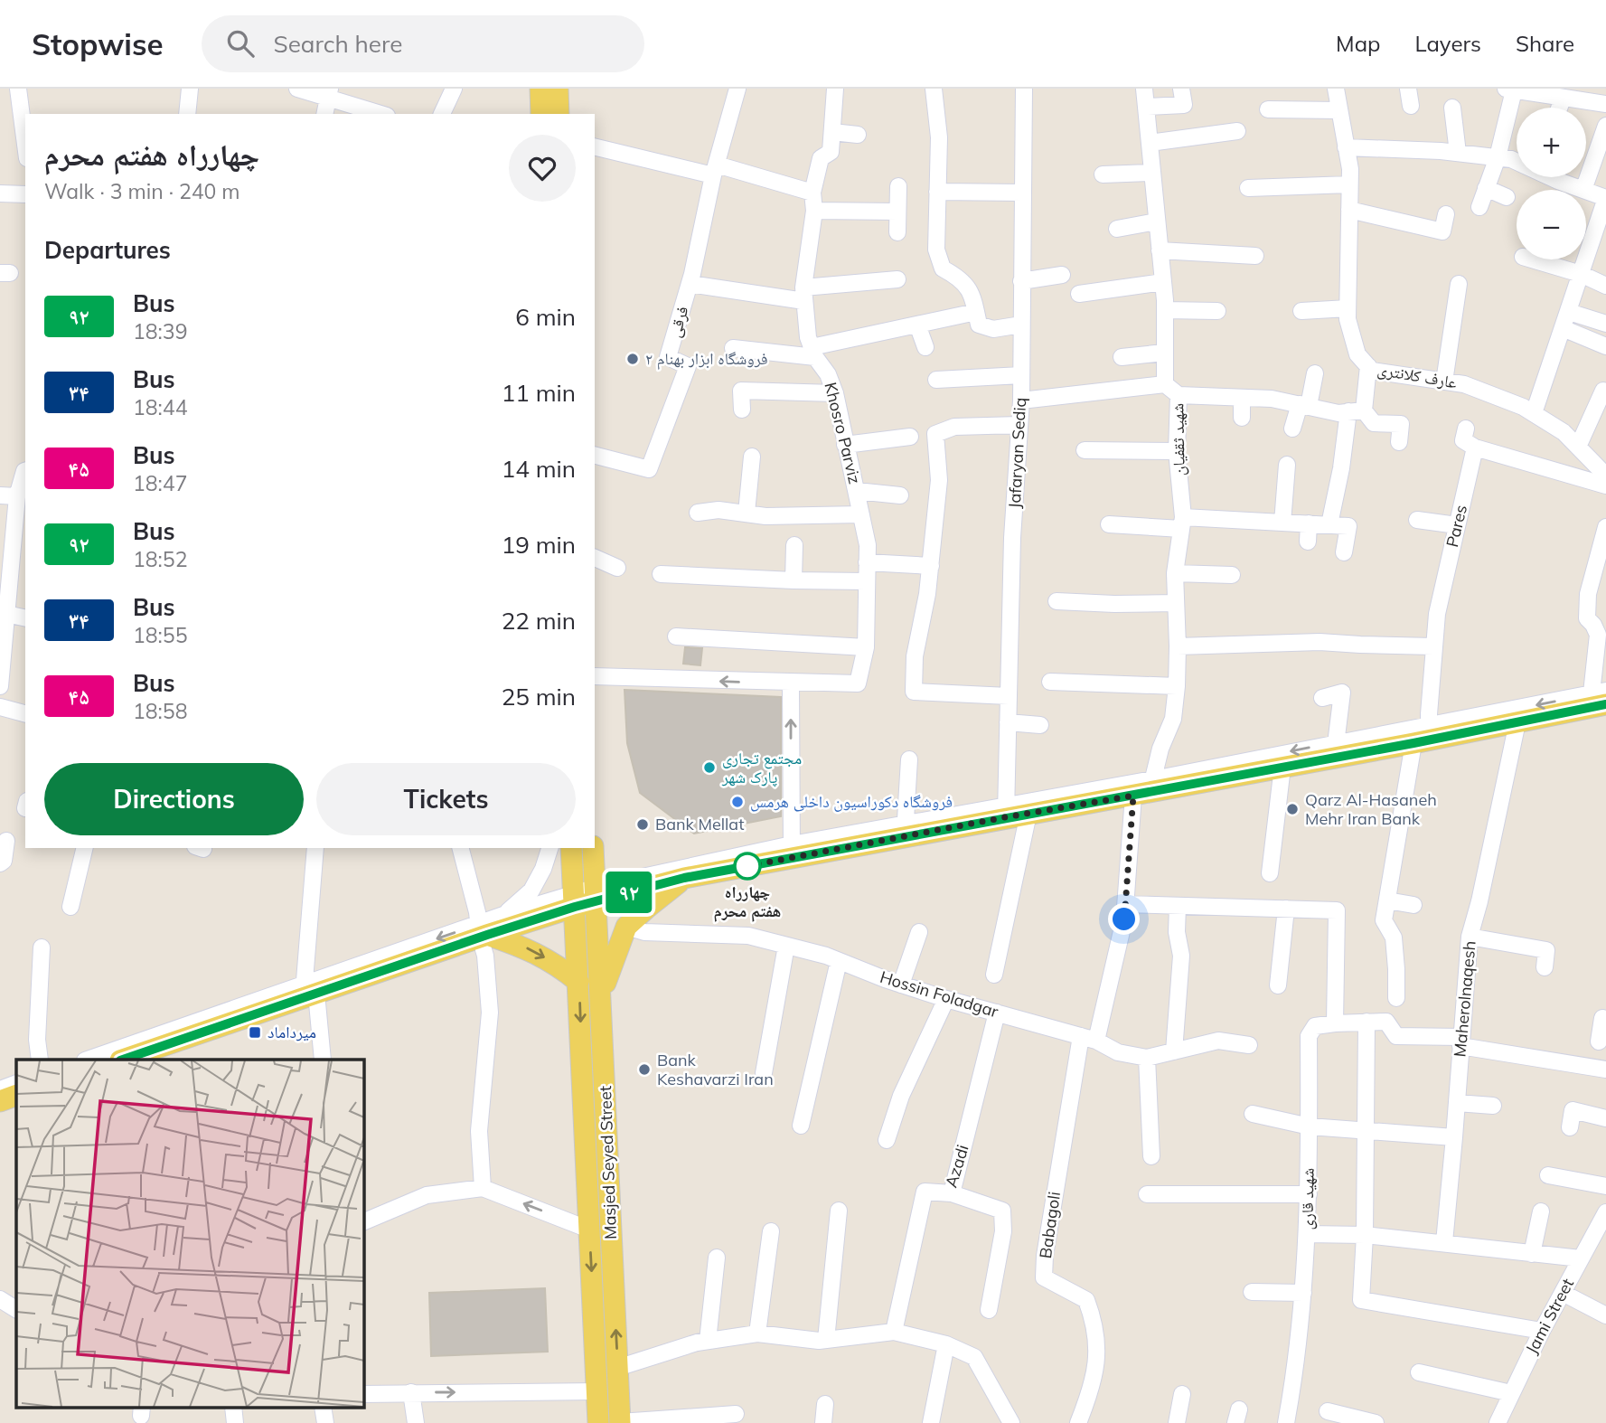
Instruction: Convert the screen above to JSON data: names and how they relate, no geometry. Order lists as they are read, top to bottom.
{
  "streets": {
    "main road": ["Masjed Seyed Street"],
    "street": [
      "فرقی",
      "عارف کلانتری",
      "Khosro Parviz",
      "شهید ثقفیان",
      "Jafaryan Sediq",
      "Pares",
      "Hossin Foladgar",
      "Maherolnaqesh",
      "Azadi",
      "شهید قاری",
      "Babagoli",
      "Jami Street"
    ]
  },
  "crossings": [
    ["شهید ثقفیان", "Hossin Foladgar"],
    ["شهید ثقفیان", "Babagoli"],
    ["Hossin Foladgar", "Azadi"],
    ["Hossin Foladgar", "Babagoli"]
  ],
  "places": {
    "other": [
      "فروشگاه ابزار بهنام ۲",
      "مجتمع تجاری پارک شهر",
      "فروشگاه دکوراسیون داخلی هرمس",
      "Qarz Al-Hasaneh Mehr Iran Bank",
      "Bank Mellat",
      "چهارراه هفتم محرم",
      "Bank Keshavarzi Iran"
    ],
    "transit": ["میرداماد"]
  },
  "lines": ["bus line ۹۲"],
  "page": {
    "header": "Stopwise",
    "search": "Search here",
    "nav": ["Map", "Layers", "Share"],
    "on_map": "۹۲",
    "map_buttons": ["+", "−"],
    "heading": [
      ["چهارراه هفتم محرم", "Walk · 3 min · 240 m"],
      "Departures"
    ],
    "list": [
      {
        "mark": "۹۲",
        "name": "Bus",
        "note": "18:39",
        "value": "6 min"
      },
      {
        "mark": "۳۴",
        "name": "Bus",
        "note": "18:44",
        "value": "11 min"
      },
      {
        "mark": "۴۵",
        "name": "Bus",
        "note": "18:47",
        "value": "14 min"
      },
      {
        "mark": "۹۲",
        "name": "Bus",
        "note": "18:52",
        "value": "19 min"
      },
      {
        "mark": "۳۴",
        "name": "Bus",
        "note": "18:55",
        "value": "22 min"
      },
      {
        "mark": "۴۵",
        "name": "Bus",
        "note": "18:58",
        "value": "25 min"
      }
    ],
    "buttons": ["Directions", "Tickets"]
  }
}
